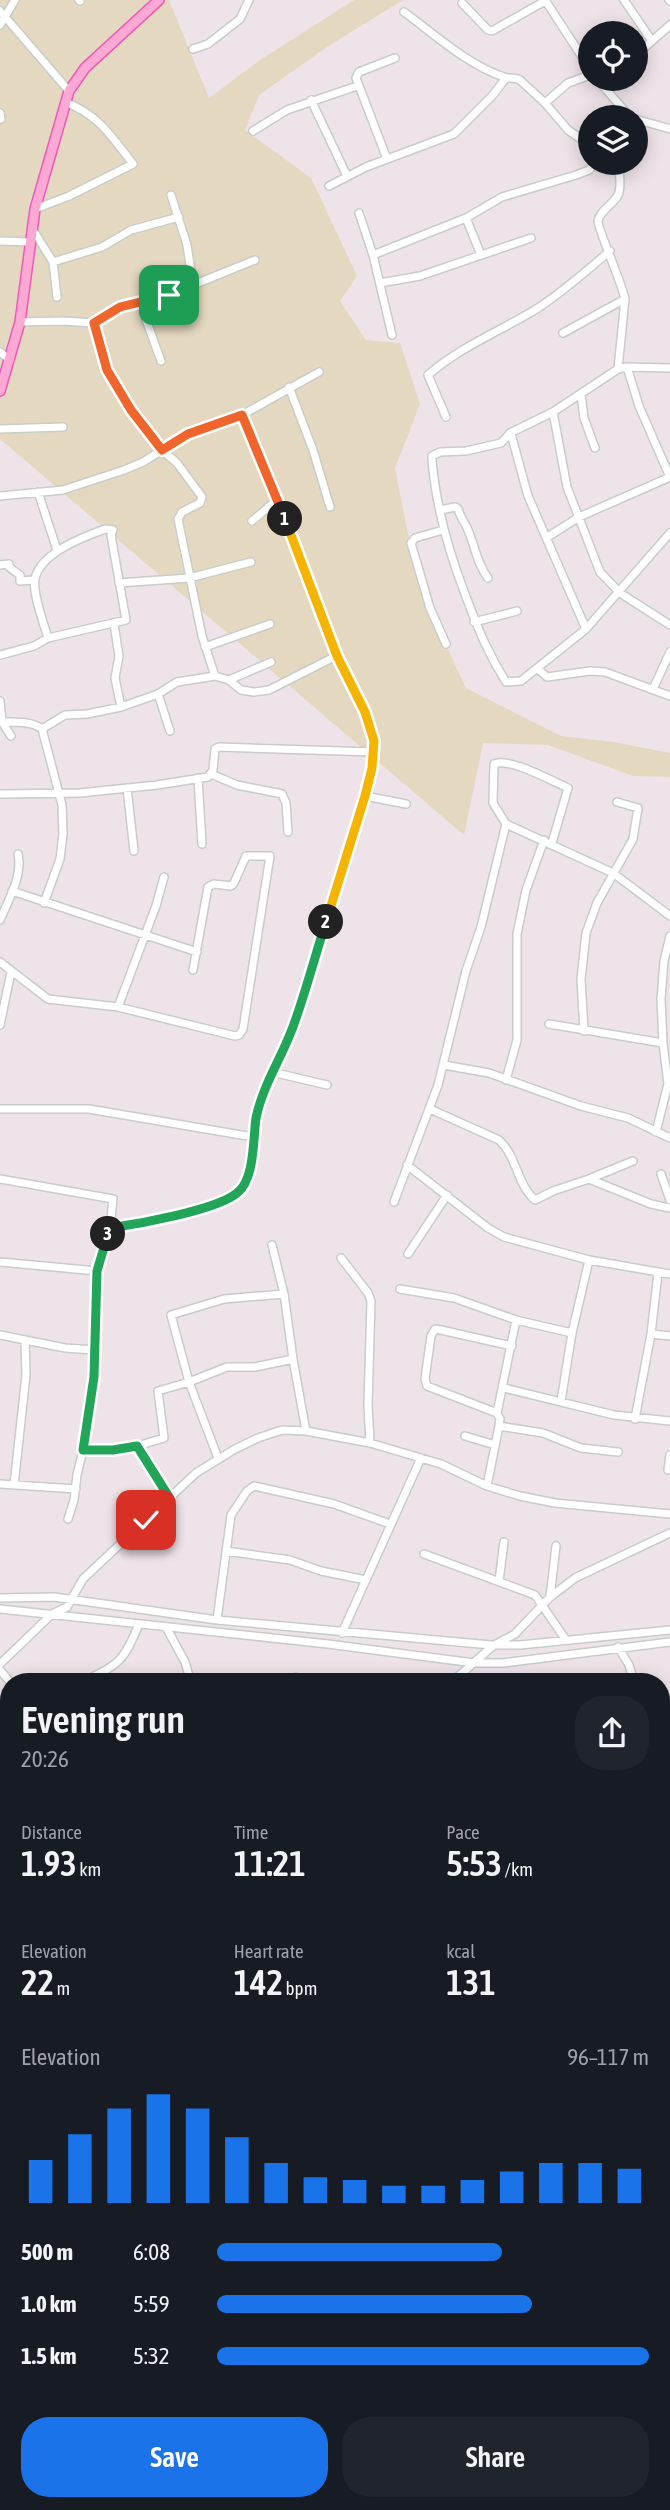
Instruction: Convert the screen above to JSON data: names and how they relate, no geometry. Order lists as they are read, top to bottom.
{
  "page": {
    "pins": ["1", "2", "3"],
    "heading": ["Evening run", "20:26"],
    "stats": [
      ["Distance", "1.93 km"],
      ["Time", "11:21"],
      ["Pace", "5:53 /km"],
      ["Elevation", "22 m"],
      ["Heart rate", "142 bpm"],
      ["kcal", "131"]
    ],
    "chart": ["Elevation", "96–117 m"],
    "list": [
      {
        "name": "500 m",
        "note": "6:08"
      },
      {
        "name": "1.0 km",
        "note": "5:59"
      },
      {
        "name": "1.5 km",
        "note": "5:32"
      }
    ],
    "buttons": ["Save", "Share"]
  }
}
